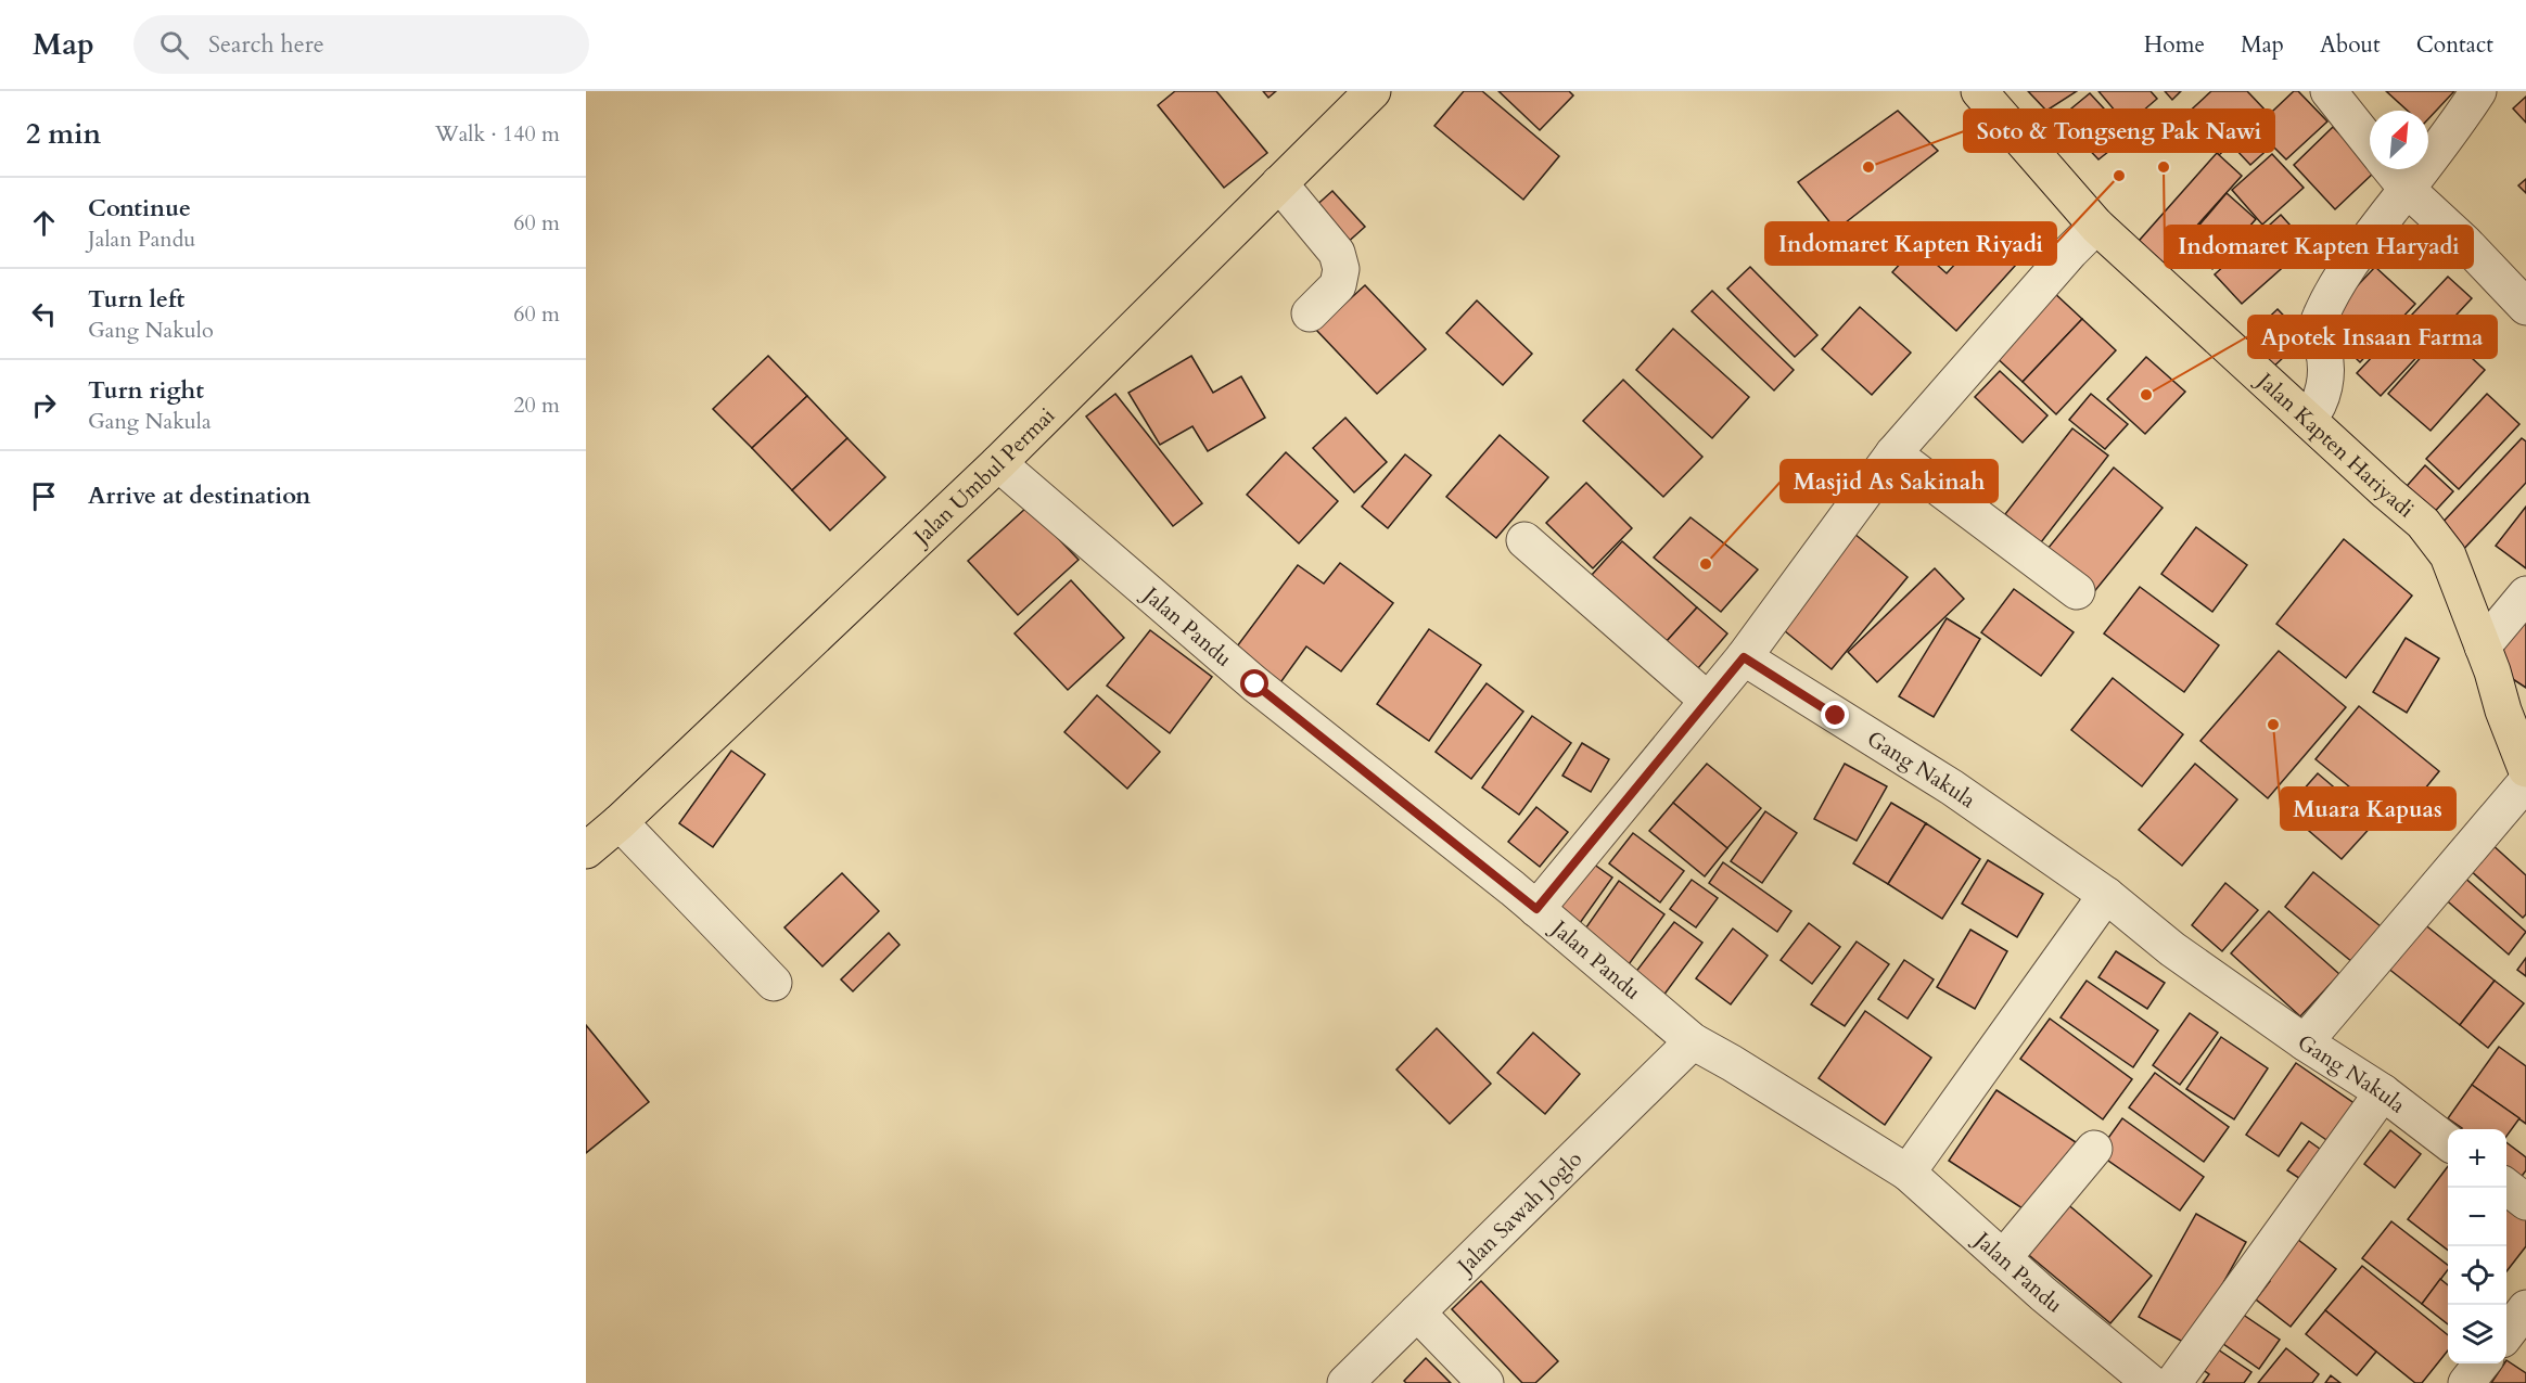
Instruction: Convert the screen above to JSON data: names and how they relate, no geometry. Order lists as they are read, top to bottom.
{
  "streets": {
    "main road": ["Jalan Kapten Hariyadi", "Jalan Umbul Permai"],
    "street": ["Jalan Pandu", "Gang Nakula", "Jalan Sawah Joglo"]
  },
  "crossings": [
    ["Jalan Umbul Permai", "Jalan Pandu"],
    ["Jalan Pandu", "Jalan Sawah Joglo"]
  ],
  "places": [
    "Soto & Tongseng Pak Nawi",
    "Indomaret Kapten Haryadi",
    "Indomaret Kapten Riyadi",
    "Apotek Insaan Farma",
    "Masjid As Sakinah",
    "Muara Kapuas"
  ],
  "north": "top right",
  "page": {
    "header": "Map",
    "search": "Search here",
    "nav": [
      "Home",
      "Map",
      "About",
      "Contact"
    ],
    "heading": ["2 min", "Walk · 140 m"],
    "list": [
      ["Continue", "Jalan Pandu", "60 m"],
      ["Turn left", "Gang Nakulo", "60 m"],
      ["Turn right", "Gang Nakula", "20 m"],
      "Arrive at destination"
    ],
    "map_buttons": ["+", "−"]
  }
}
